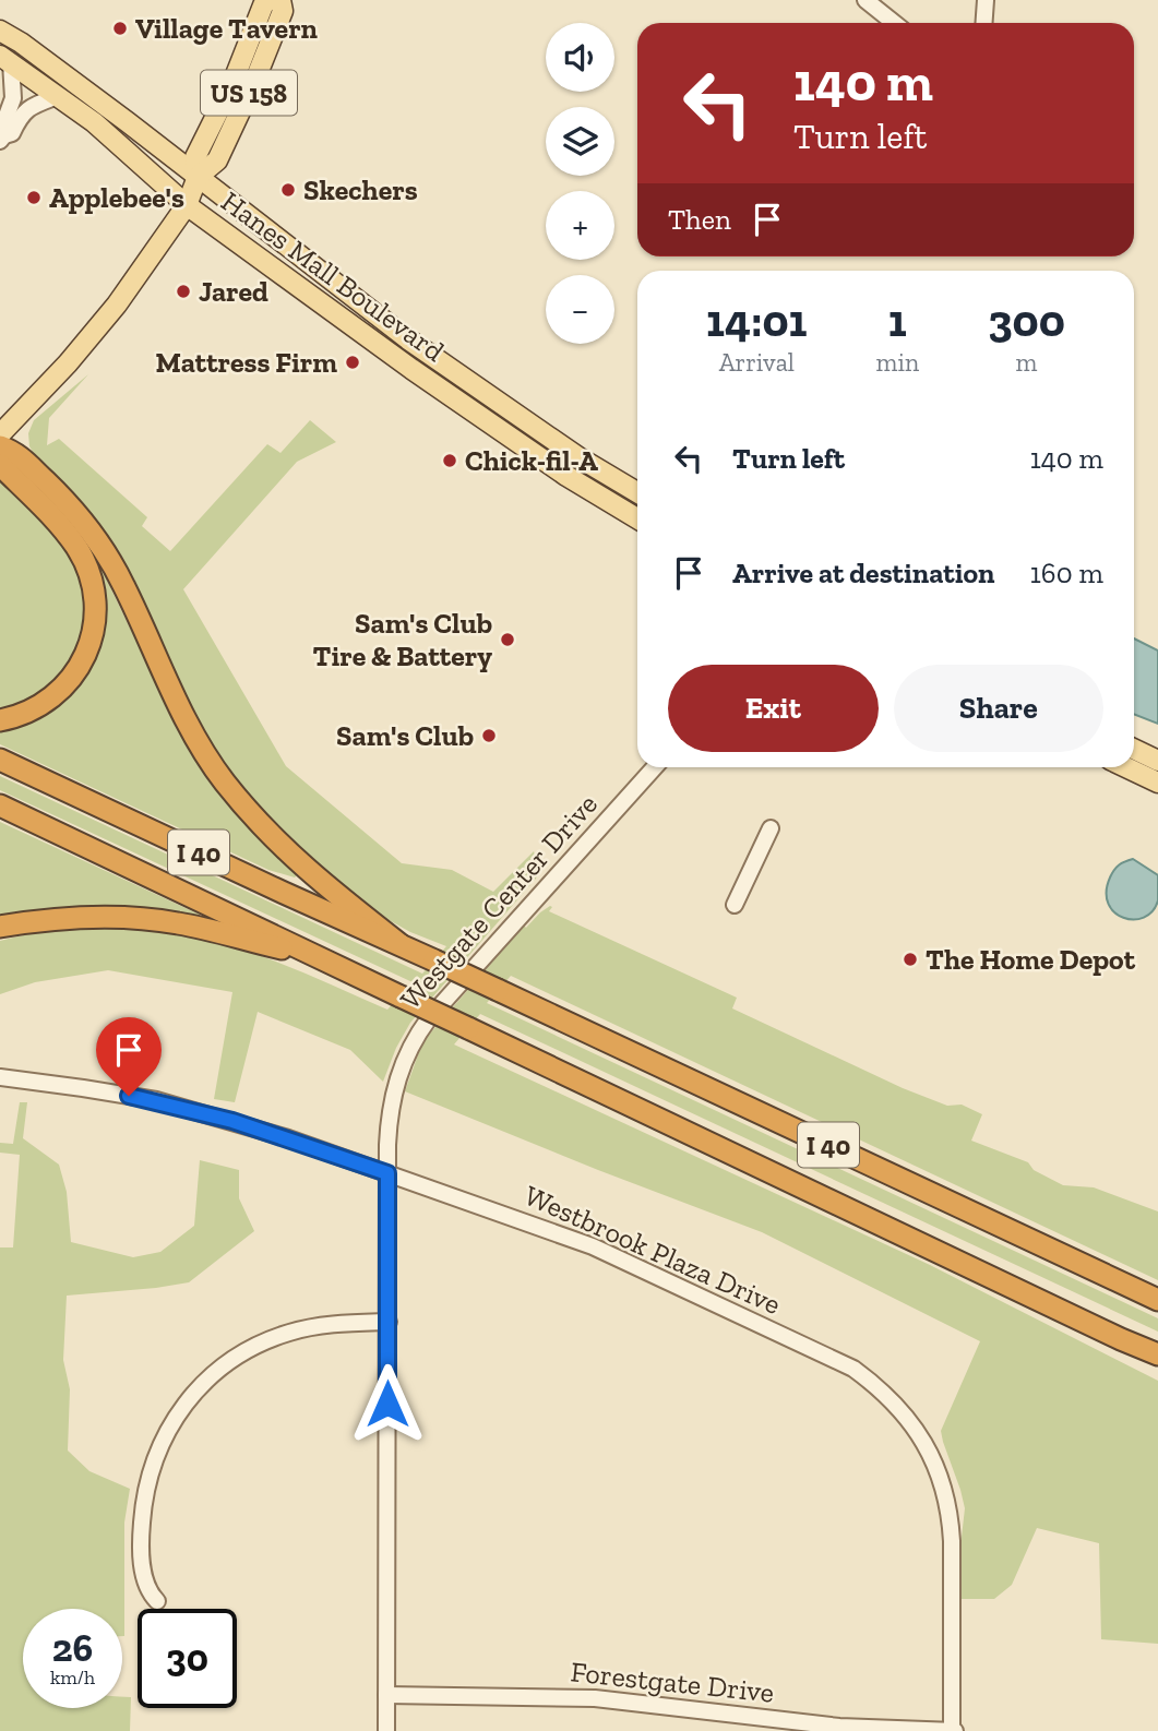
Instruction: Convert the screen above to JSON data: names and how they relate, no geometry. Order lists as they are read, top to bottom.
{
  "streets": {
    "highway": ["I 40"],
    "main road": ["US 158", "Hanes Mall Boulevard"],
    "street": ["Westgate Center Drive", "Westbrook Plaza Drive", "Forestgate Drive"]
  },
  "crossings": [
    ["US 158", "Hanes Mall Boulevard"],
    ["Westgate Center Drive", "Westbrook Plaza Drive"],
    ["Westgate Center Drive", "Forestgate Drive"],
    ["Westbrook Plaza Drive", "Forestgate Drive"]
  ],
  "places": [
    "Village Tavern",
    "Skechers",
    "Applebee's",
    "Jared",
    "Mattress Firm",
    "Chick-fil-A",
    "Sam's Club Tire & Battery",
    "Sam's Club",
    "The Home Depot"
  ],
  "page": {
    "map_buttons": ["+", "−"],
    "turn": ["140 m", "Turn left"],
    "then": "Then",
    "eta": [
      "14:01",
      "Arrival",
      "1",
      "min",
      "300",
      "m"
    ],
    "list": [
      {
        "name": "Turn left",
        "value": "140 m"
      },
      {
        "name": "Arrive at destination",
        "value": "160 m"
      }
    ],
    "buttons": ["Exit", "Share"],
    "speed": "26 km/h",
    "limit": "30"
  }
}
